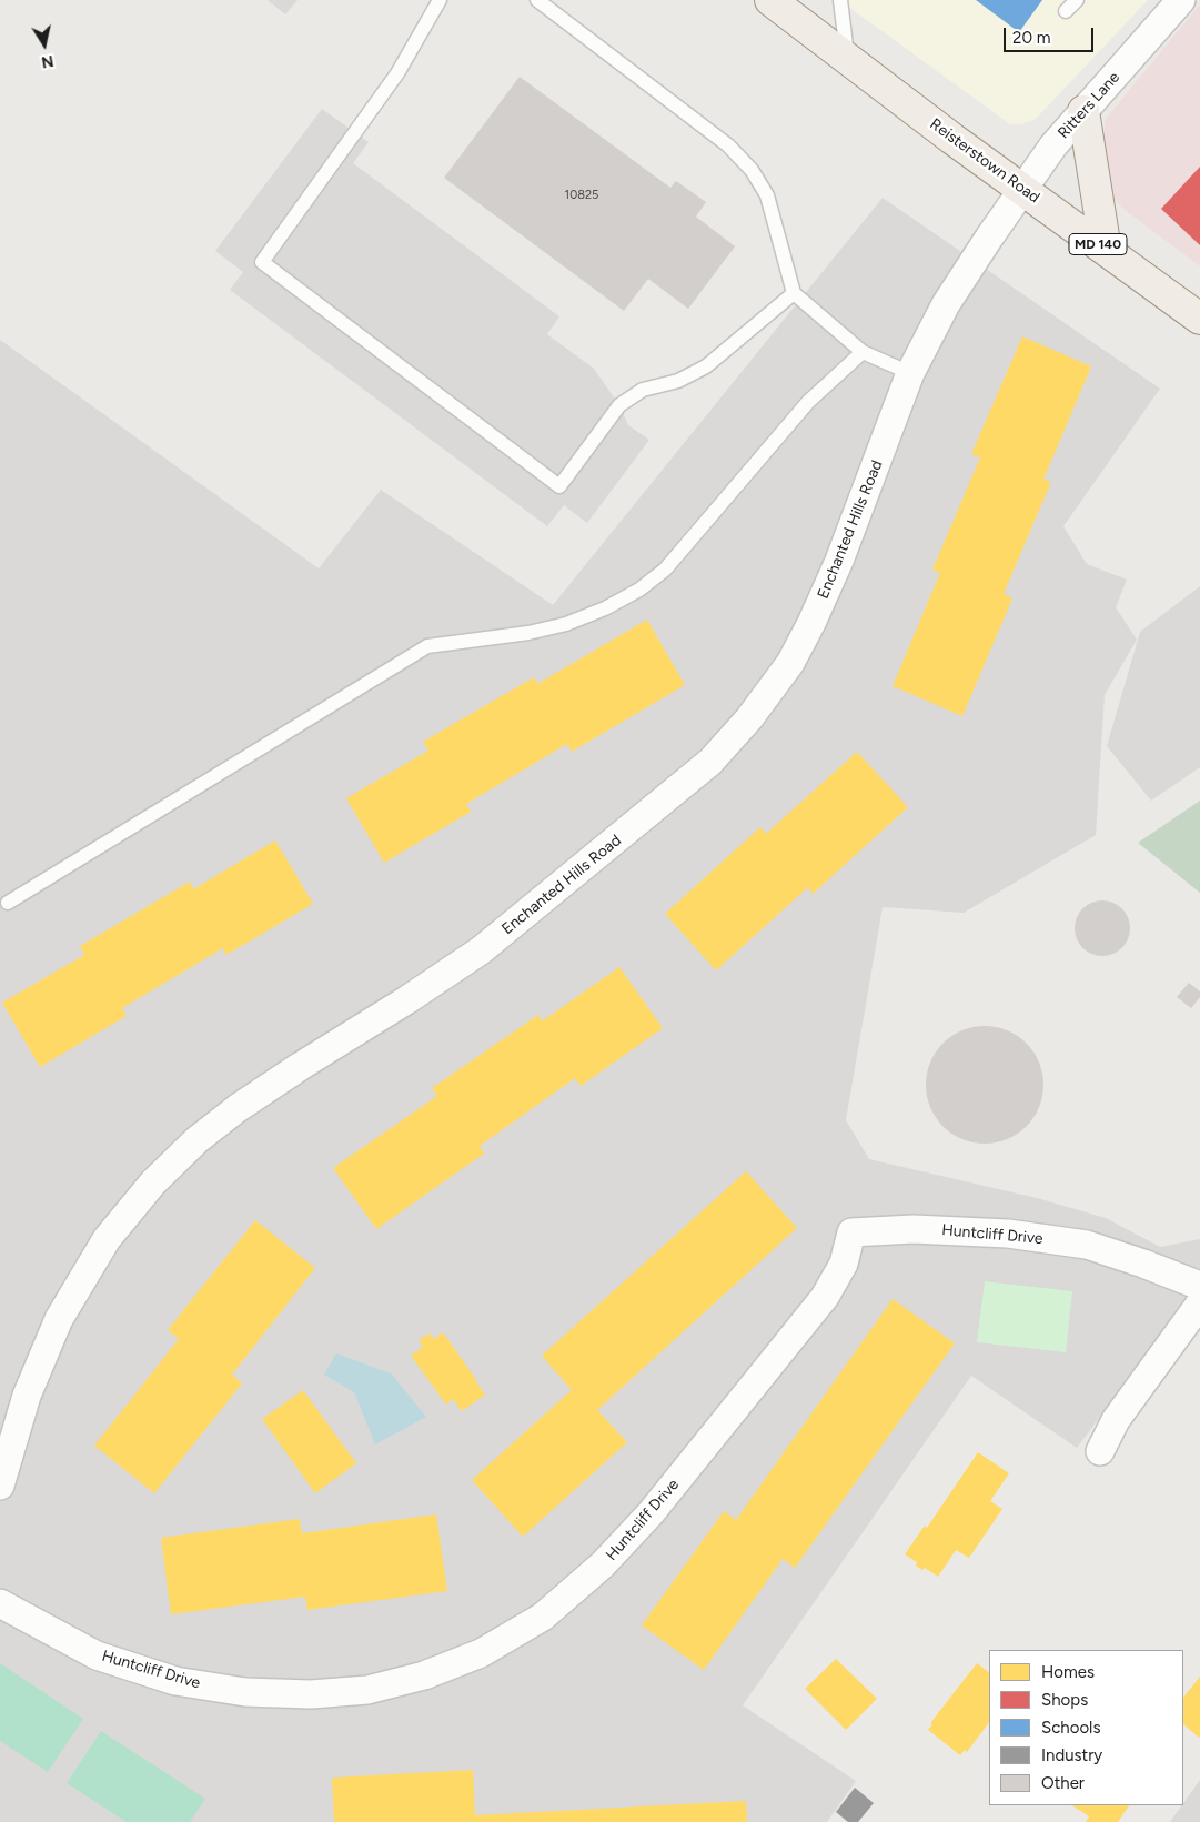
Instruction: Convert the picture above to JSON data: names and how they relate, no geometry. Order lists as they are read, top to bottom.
{
  "streets": {
    "main road": ["Reisterstown Road", "MD 140"],
    "street": ["Ritters Lane", "Enchanted Hills Road", "Huntcliff Drive"]
  },
  "crossings": [
    ["Ritters Lane", "Reisterstown Road"],
    ["Ritters Lane", "Enchanted Hills Road"],
    ["Reisterstown Road", "Enchanted Hills Road"]
  ],
  "house_numbers": ["10825"],
  "legend": [
    "Homes",
    "Shops",
    "Schools",
    "Industry",
    "Other"
  ],
  "scale_bar": "20 m",
  "north": "bottom"
}
